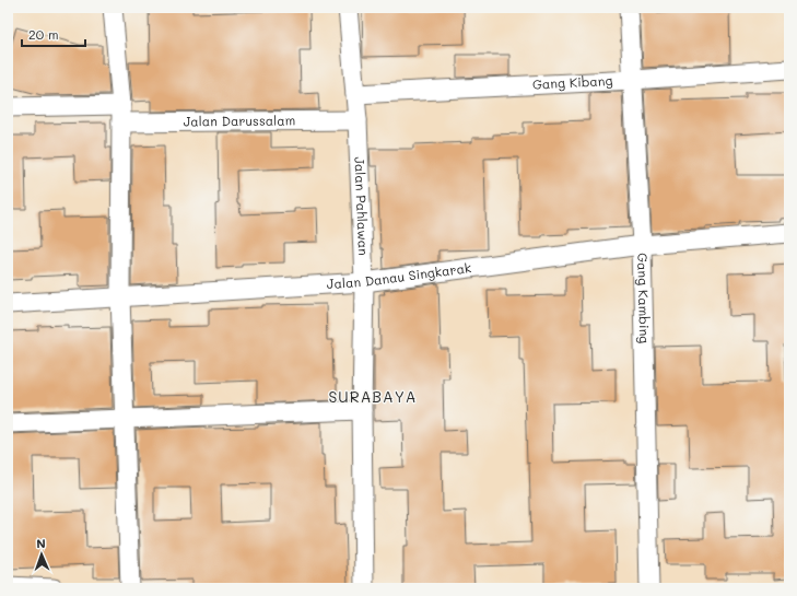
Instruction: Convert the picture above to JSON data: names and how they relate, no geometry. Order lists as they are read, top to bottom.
{
  "streets": {
    "street": [
      "Gang Kibang",
      "Jalan Darussalam",
      "Jalan Pahlawan",
      "Jalan Danau Singkarak",
      "Gang Kambing"
    ]
  },
  "crossings": [
    ["Gang Kibang", "Jalan Pahlawan"],
    ["Gang Kibang", "Gang Kambing"],
    ["Jalan Darussalam", "Jalan Pahlawan"],
    ["Jalan Pahlawan", "Jalan Danau Singkarak"],
    ["Jalan Danau Singkarak", "Gang Kambing"]
  ],
  "districts": ["SURABAYA"],
  "scale_bar": "20 m",
  "north": "top"
}
